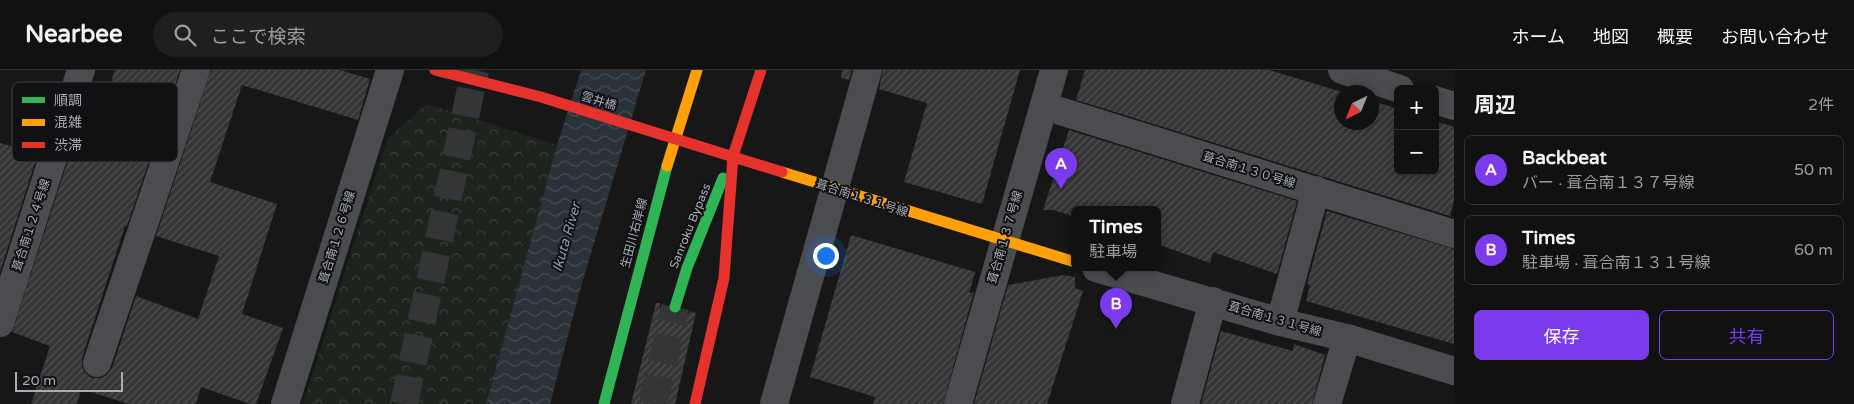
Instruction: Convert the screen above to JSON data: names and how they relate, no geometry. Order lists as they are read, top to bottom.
{
  "streets": {
    "street": [
      "雲井橋",
      "葺合南１３０号線",
      "葺合南１３１号線",
      "葺合南１２４号線",
      "Sanroku Bypass",
      "生田川右岸線",
      "葺合南１２６号線",
      "葺合南１３７号線"
    ]
  },
  "crossings": [
    ["雲井橋", "葺合南１３１号線"],
    ["葺合南１３０号線", "葺合南１３７号線"],
    ["葺合南１３１号線", "Sanroku Bypass"],
    ["葺合南１３１号線", "生田川右岸線"],
    ["葺合南１３１号線", "葺合南１３７号線"]
  ],
  "water": ["Ikuta River"],
  "legend": ["順調", "混雑", "渋滞"],
  "scale_bar": "20 m",
  "north": "bottom left",
  "page": {
    "header": "Nearbee",
    "search": "ここで検索",
    "nav": [
      "ホーム",
      "地図",
      "概要",
      "お問い合わせ"
    ],
    "heading": ["周辺", "2件"],
    "map_buttons": ["+", "−"],
    "list": [
      {
        "mark": "A",
        "name": "Backbeat",
        "note": "バー · 葺合南１３７号線",
        "value": "50 m"
      },
      {
        "mark": "B",
        "name": "Times",
        "note": "駐車場 · 葺合南１３１号線",
        "value": "60 m"
      }
    ],
    "pins": ["A", "B"],
    "popup": ["Times", "駐車場"],
    "buttons": ["保存", "共有"],
    "scale": "20 m"
  }
}
